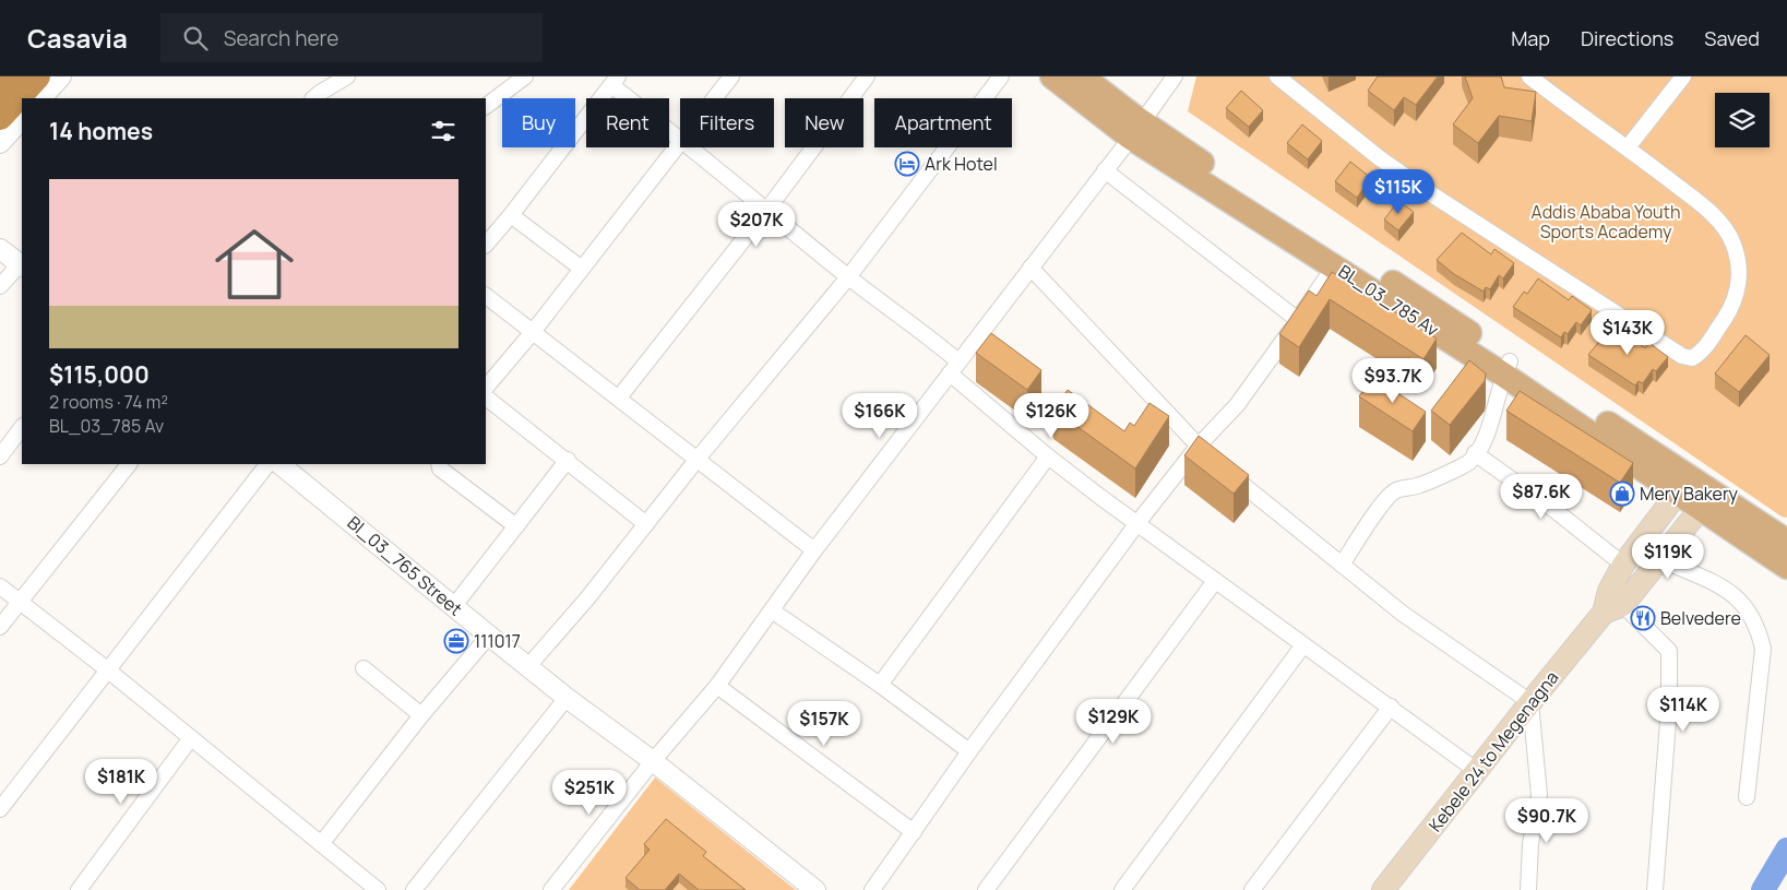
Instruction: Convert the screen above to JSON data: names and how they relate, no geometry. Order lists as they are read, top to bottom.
{
  "streets": {
    "main road": ["BL_03_785 Av", "Kebele 24 to Megenagna"],
    "street": ["Bl_03_765 Street"]
  },
  "crossings": [
    ["BL_03_785 Av", "Kebele 24 to Megenagna"]
  ],
  "parks": ["Addis Ababa Youth Sports Academy"],
  "places": {
    "hotel": ["Ark Hotel"],
    "shop": ["Mery Bakery"],
    "restaurant": ["Belvedere"],
    "office": ["111017"]
  },
  "page": {
    "header": "Casavia",
    "search": "Search here",
    "nav": ["Map", "Directions", "Saved"],
    "chip": [
      "Buy",
      "Rent",
      "Filters",
      "New",
      "Apartment"
    ],
    "heading": "14 homes",
    "list": [
      {
        "name": "$115,000",
        "note": "2 rooms · 74 m² · BL_03_785 Av"
      }
    ],
    "price": [
      "$115K",
      "$207K",
      "$143K",
      "$93.7K",
      "$166K",
      "$126K",
      "$87.6K",
      "$119K",
      "$114K",
      "$129K",
      "$157K",
      "$181K",
      "$251K",
      "$90.7K"
    ]
  }
}
